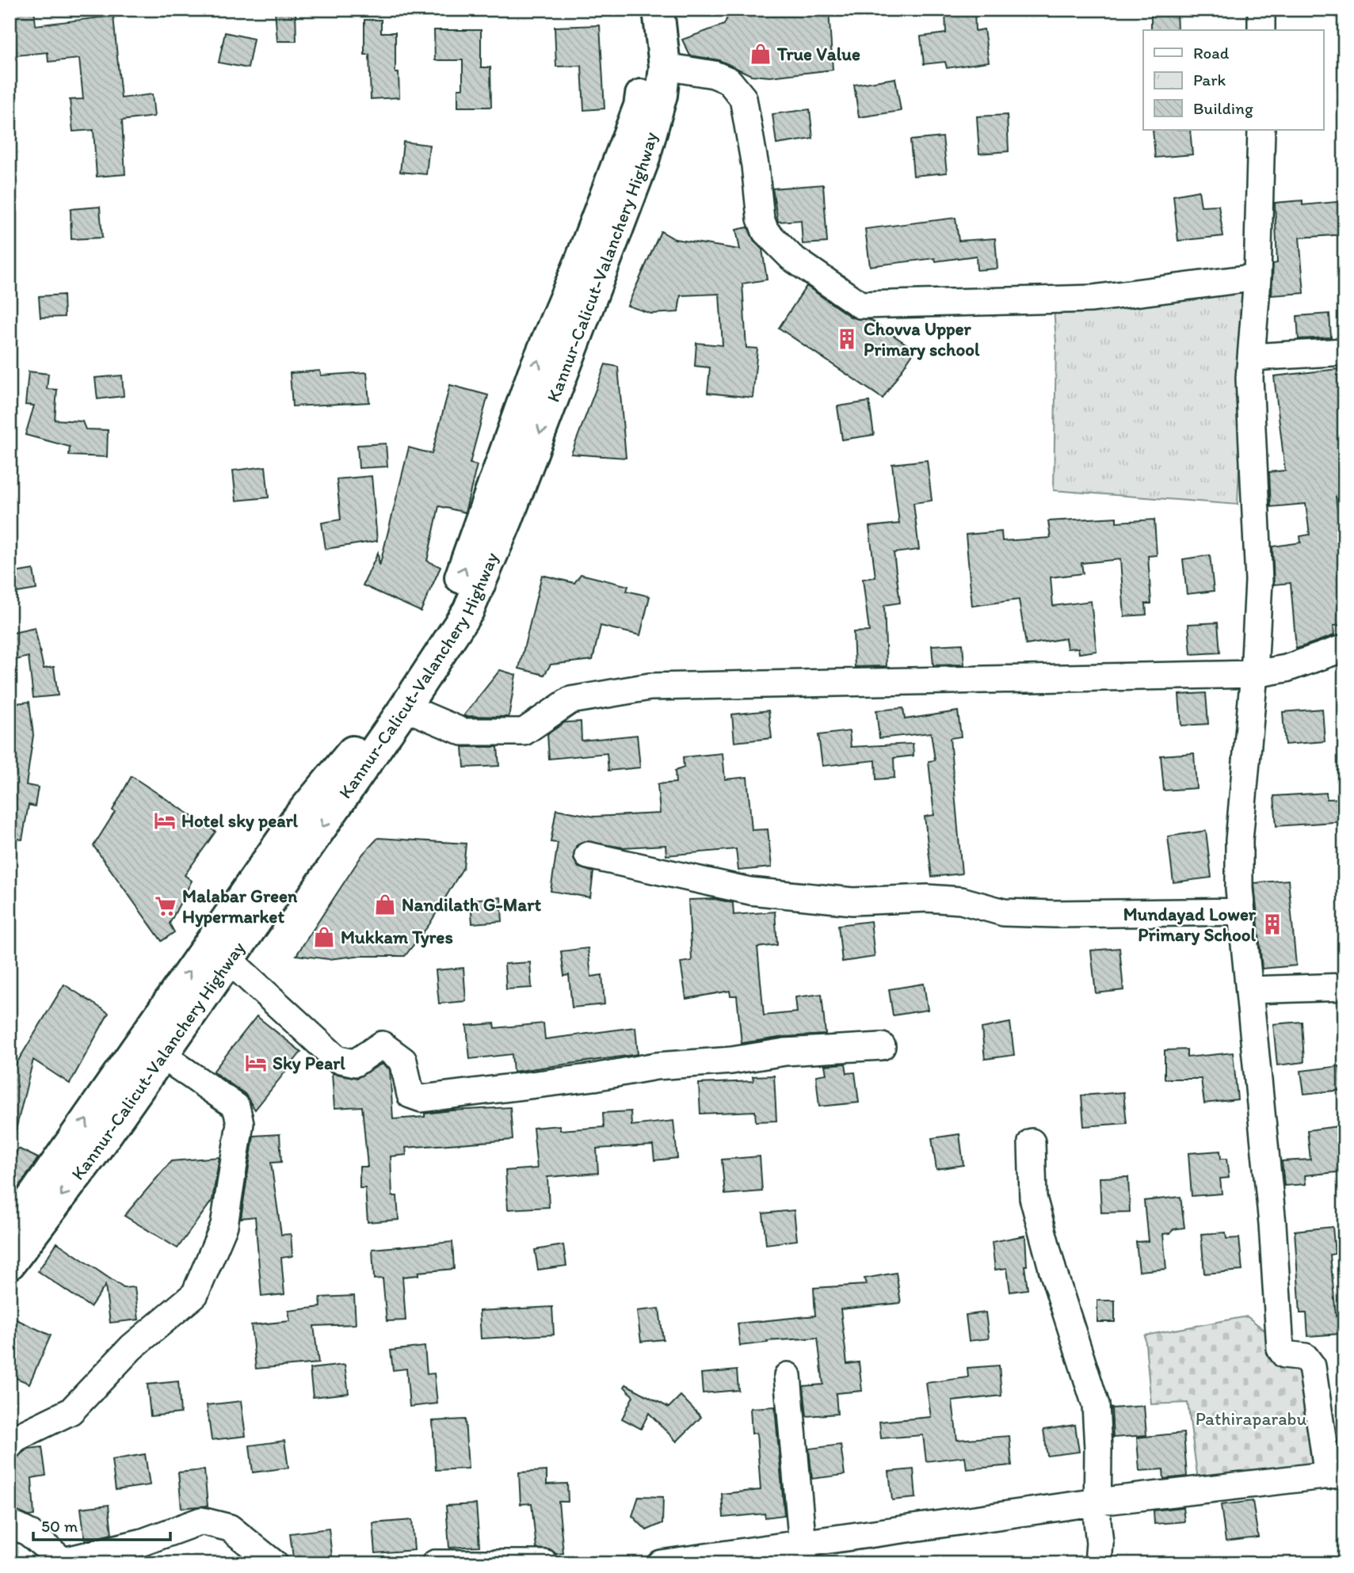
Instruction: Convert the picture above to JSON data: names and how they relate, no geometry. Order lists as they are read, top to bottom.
{
  "streets": {
    "highway": ["Kannur-Calicut-Valanchery Highway"]
  },
  "parks": ["Pathiraparabu"],
  "places": {
    "shop": ["True Value", "Nandilath G-Mart", "Mukkam Tyres"],
    "building": ["Chovva Upper Primary school", "Mundayad Lower Primary School"],
    "hotel": ["Hotel sky pearl", "Sky Pearl"],
    "supermarket": ["Malabar Green Hypermarket"]
  },
  "legend": ["Road", "Park", "Building"],
  "scale_bar": "50 m"
}
